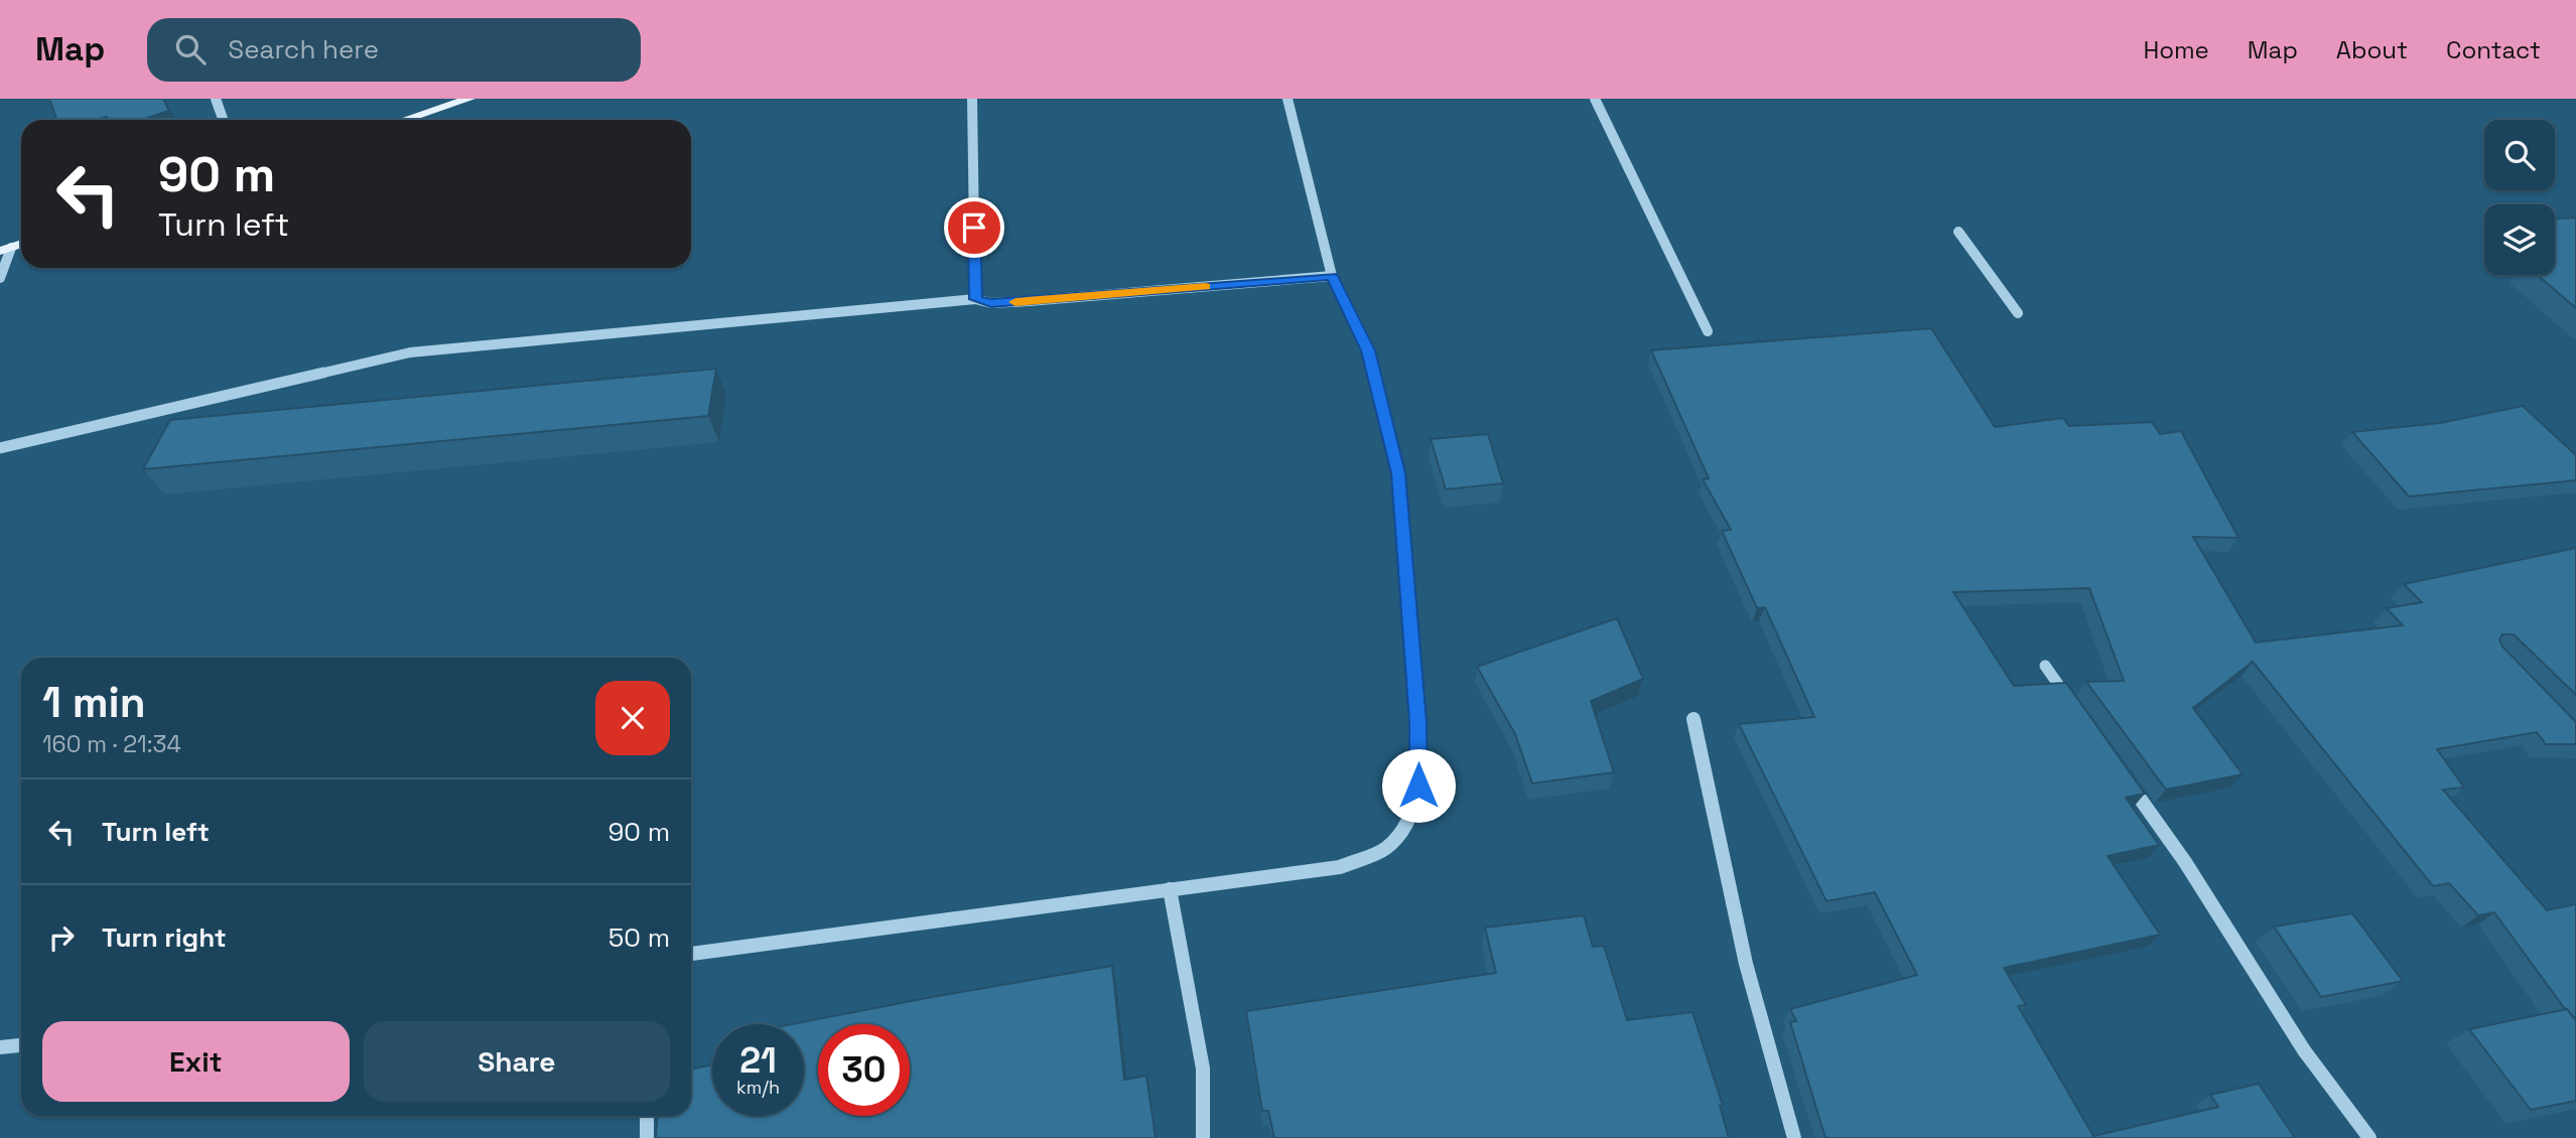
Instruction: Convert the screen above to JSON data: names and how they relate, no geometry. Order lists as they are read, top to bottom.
{
  "page": {
    "header": "Map",
    "search": "Search here",
    "nav": [
      "Home",
      "Map",
      "About",
      "Contact"
    ],
    "turn": ["90 m", "Turn left"],
    "heading": ["1 min", "160 m · 21:34"],
    "list": [
      {
        "name": "Turn left",
        "value": "90 m"
      },
      {
        "name": "Turn right",
        "value": "50 m"
      }
    ],
    "buttons": ["Exit", "Share"],
    "speed": "21 km/h",
    "limit": "30"
  }
}
